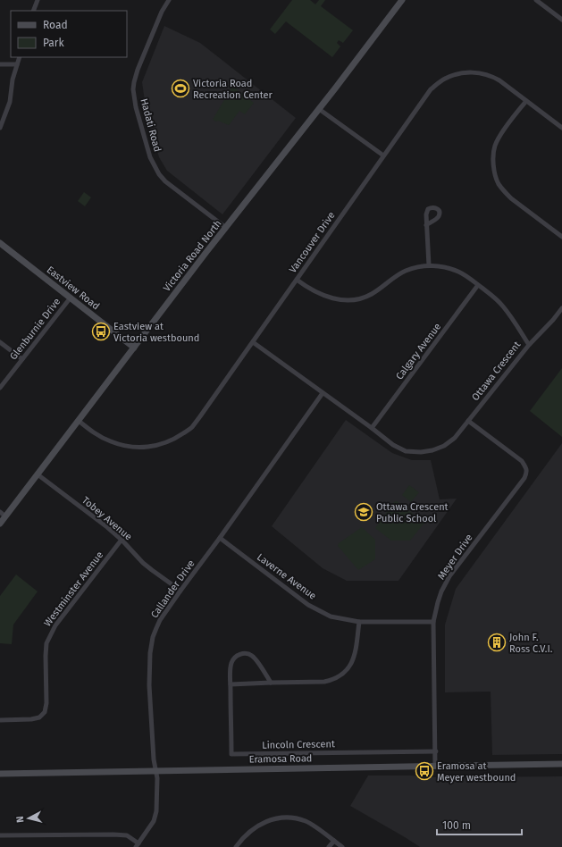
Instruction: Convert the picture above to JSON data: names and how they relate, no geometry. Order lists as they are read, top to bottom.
{
  "streets": {
    "main road": ["Victoria Road North", "Eastview Road", "Eramosa Road"],
    "street": [
      "Hadati Road",
      "Vancouver Drive",
      "Glenburnie Drive",
      "Calgary Avenue",
      "Ottawa Crescent",
      "Tobey Avenue",
      "Meyer Drive",
      "Laverne Avenue",
      "Westminster Avenue",
      "Callander Drive",
      "Lincoln Crescent"
    ]
  },
  "crossings": [
    ["Hadati Road", "Victoria Road North"],
    ["Vancouver Drive", "Victoria Road North"],
    ["Vancouver Drive", "Ottawa Crescent"],
    ["Victoria Road North", "Eastview Road"],
    ["Victoria Road North", "Tobey Avenue"],
    ["Eastview Road", "Glenburnie Drive"],
    ["Calgary Avenue", "Ottawa Crescent"],
    ["Ottawa Crescent", "Meyer Drive"],
    ["Ottawa Crescent", "Callander Drive"],
    ["Tobey Avenue", "Westminster Avenue"],
    ["Tobey Avenue", "Callander Drive"],
    ["Meyer Drive", "Laverne Avenue"],
    ["Meyer Drive", "Lincoln Crescent"],
    ["Meyer Drive", "Eramosa Road"],
    ["Laverne Avenue", "Callander Drive"],
    ["Callander Drive", "Eramosa Road"]
  ],
  "places": {
    "sports": ["Victoria Road Recreation Center"],
    "bus stop": ["Eastview at Victoria westbound", "Eramosa at Meyer westbound"],
    "school or university": ["Ottawa Crescent Public School"],
    "building": ["John F. Ross C.V.I."]
  },
  "legend": ["Road", "Park"],
  "scale_bar": "100 m",
  "north": "left"
}
